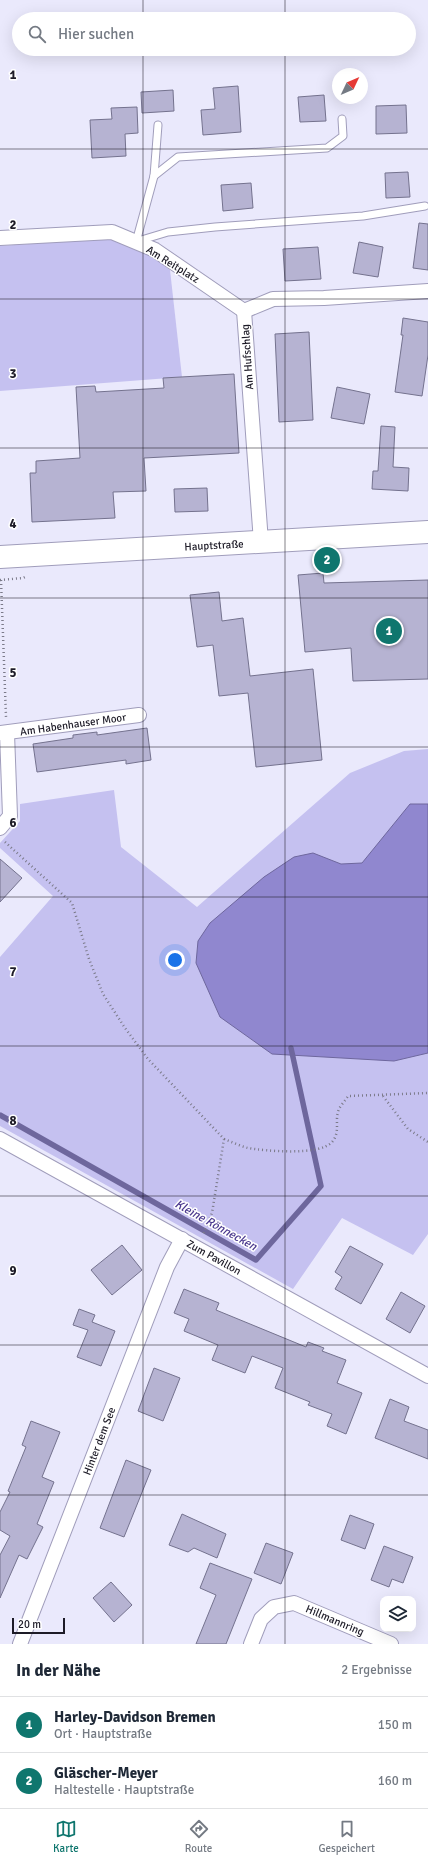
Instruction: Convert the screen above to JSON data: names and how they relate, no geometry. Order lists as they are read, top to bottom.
{
  "streets": {
    "main road": ["Hauptstraße"],
    "street": [
      "Am Reitplatz",
      "Am Hufschlag",
      "Am Habenhauser Moor",
      "Zum Pavillon",
      "Hinter dem See",
      "Hillmannring"
    ]
  },
  "crossings": [
    ["Am Reitplatz", "Am Hufschlag"],
    ["Am Hufschlag", "Hauptstraße"],
    ["Zum Pavillon", "Hinter dem See"]
  ],
  "water": ["Kleine Rönnecken"],
  "scale_bar": "20 m",
  "north": "top right",
  "page": {
    "search": "Hier suchen",
    "pins": ["2", "1"],
    "scale": "20 m",
    "heading": ["In der Nähe", "2 Ergebnisse"],
    "list": [
      {
        "mark": "1",
        "name": "Harley-Davidson Bremen",
        "note": "Ort · Hauptstraße",
        "value": "150 m"
      },
      {
        "mark": "2",
        "name": "Gläscher-Meyer",
        "note": "Haltestelle · Hauptstraße",
        "value": "160 m"
      }
    ],
    "nav": ["Karte", "Route", "Gespeichert"]
  },
  "grid": {
    "rows": [
      "1",
      "2",
      "3",
      "4",
      "5",
      "6",
      "7",
      "8",
      "9"
    ]
  }
}
